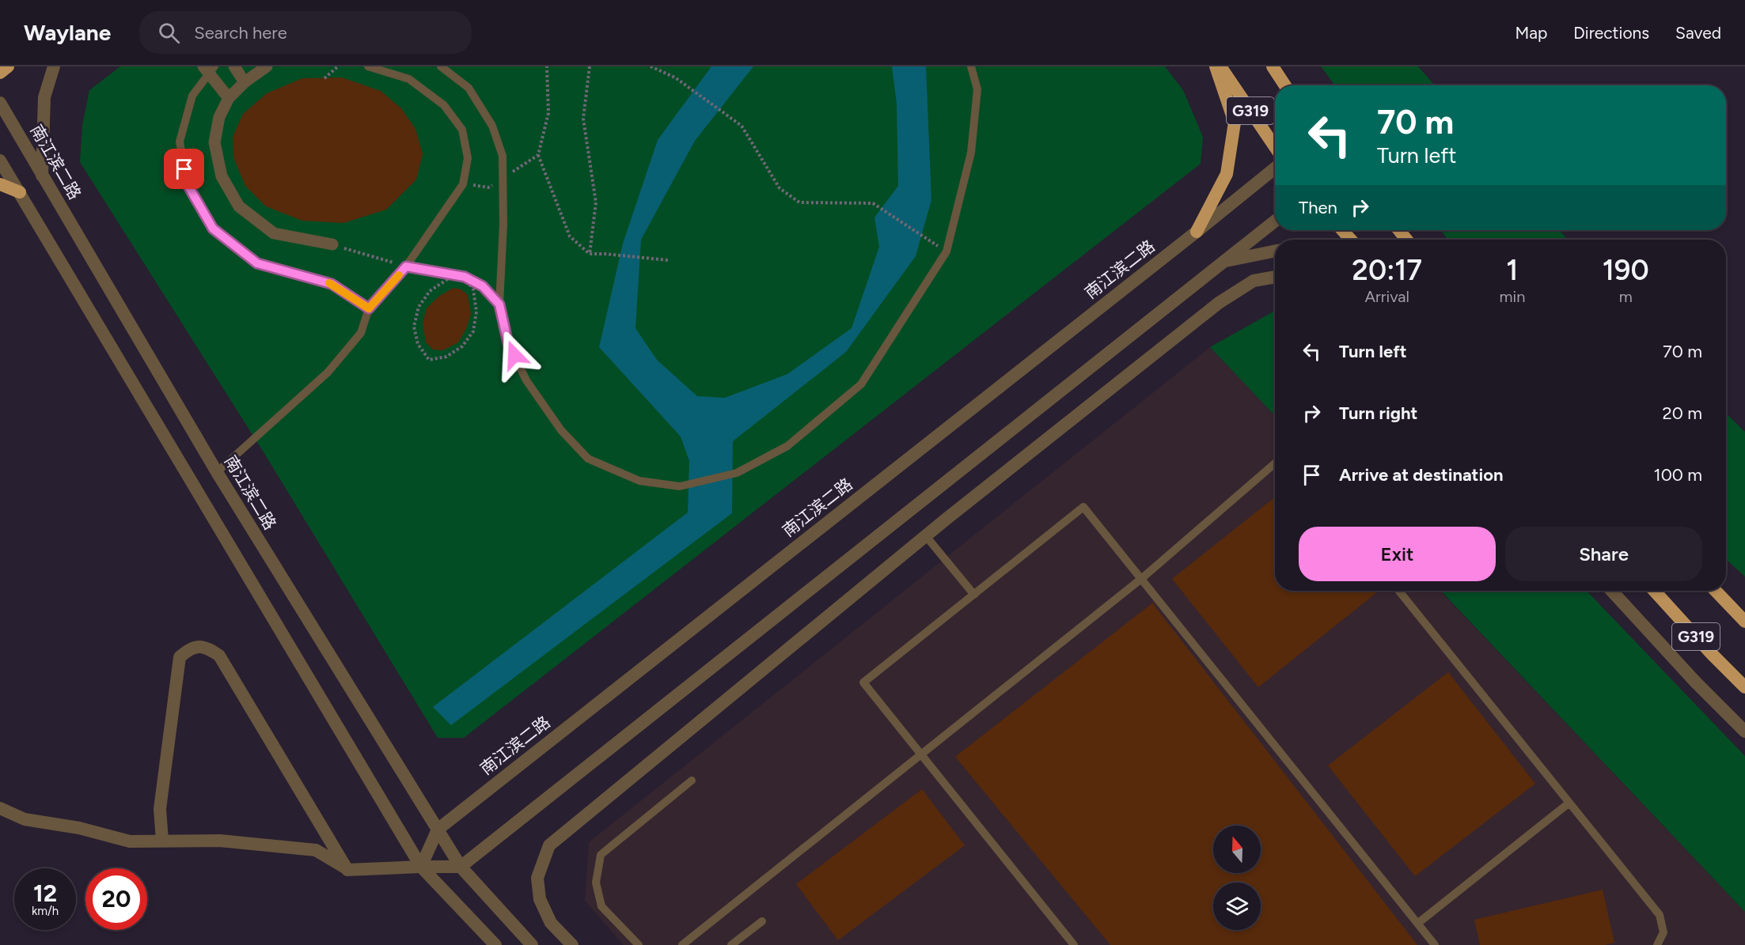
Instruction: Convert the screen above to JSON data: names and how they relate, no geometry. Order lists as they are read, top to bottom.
{
  "streets": {
    "highway": ["G319"],
    "street": ["南江滨二路"]
  },
  "north": "top",
  "page": {
    "header": "Waylane",
    "search": "Search here",
    "nav": ["Map", "Directions", "Saved"],
    "turn": ["70 m", "Turn left"],
    "then": "Then",
    "eta": [
      "20:17",
      "Arrival",
      "1",
      "min",
      "190",
      "m"
    ],
    "list": [
      {
        "name": "Turn left",
        "value": "70 m"
      },
      {
        "name": "Turn right",
        "value": "20 m"
      },
      {
        "name": "Arrive at destination",
        "value": "100 m"
      }
    ],
    "buttons": ["Exit", "Share"],
    "speed": "12 km/h",
    "limit": "20"
  }
}
